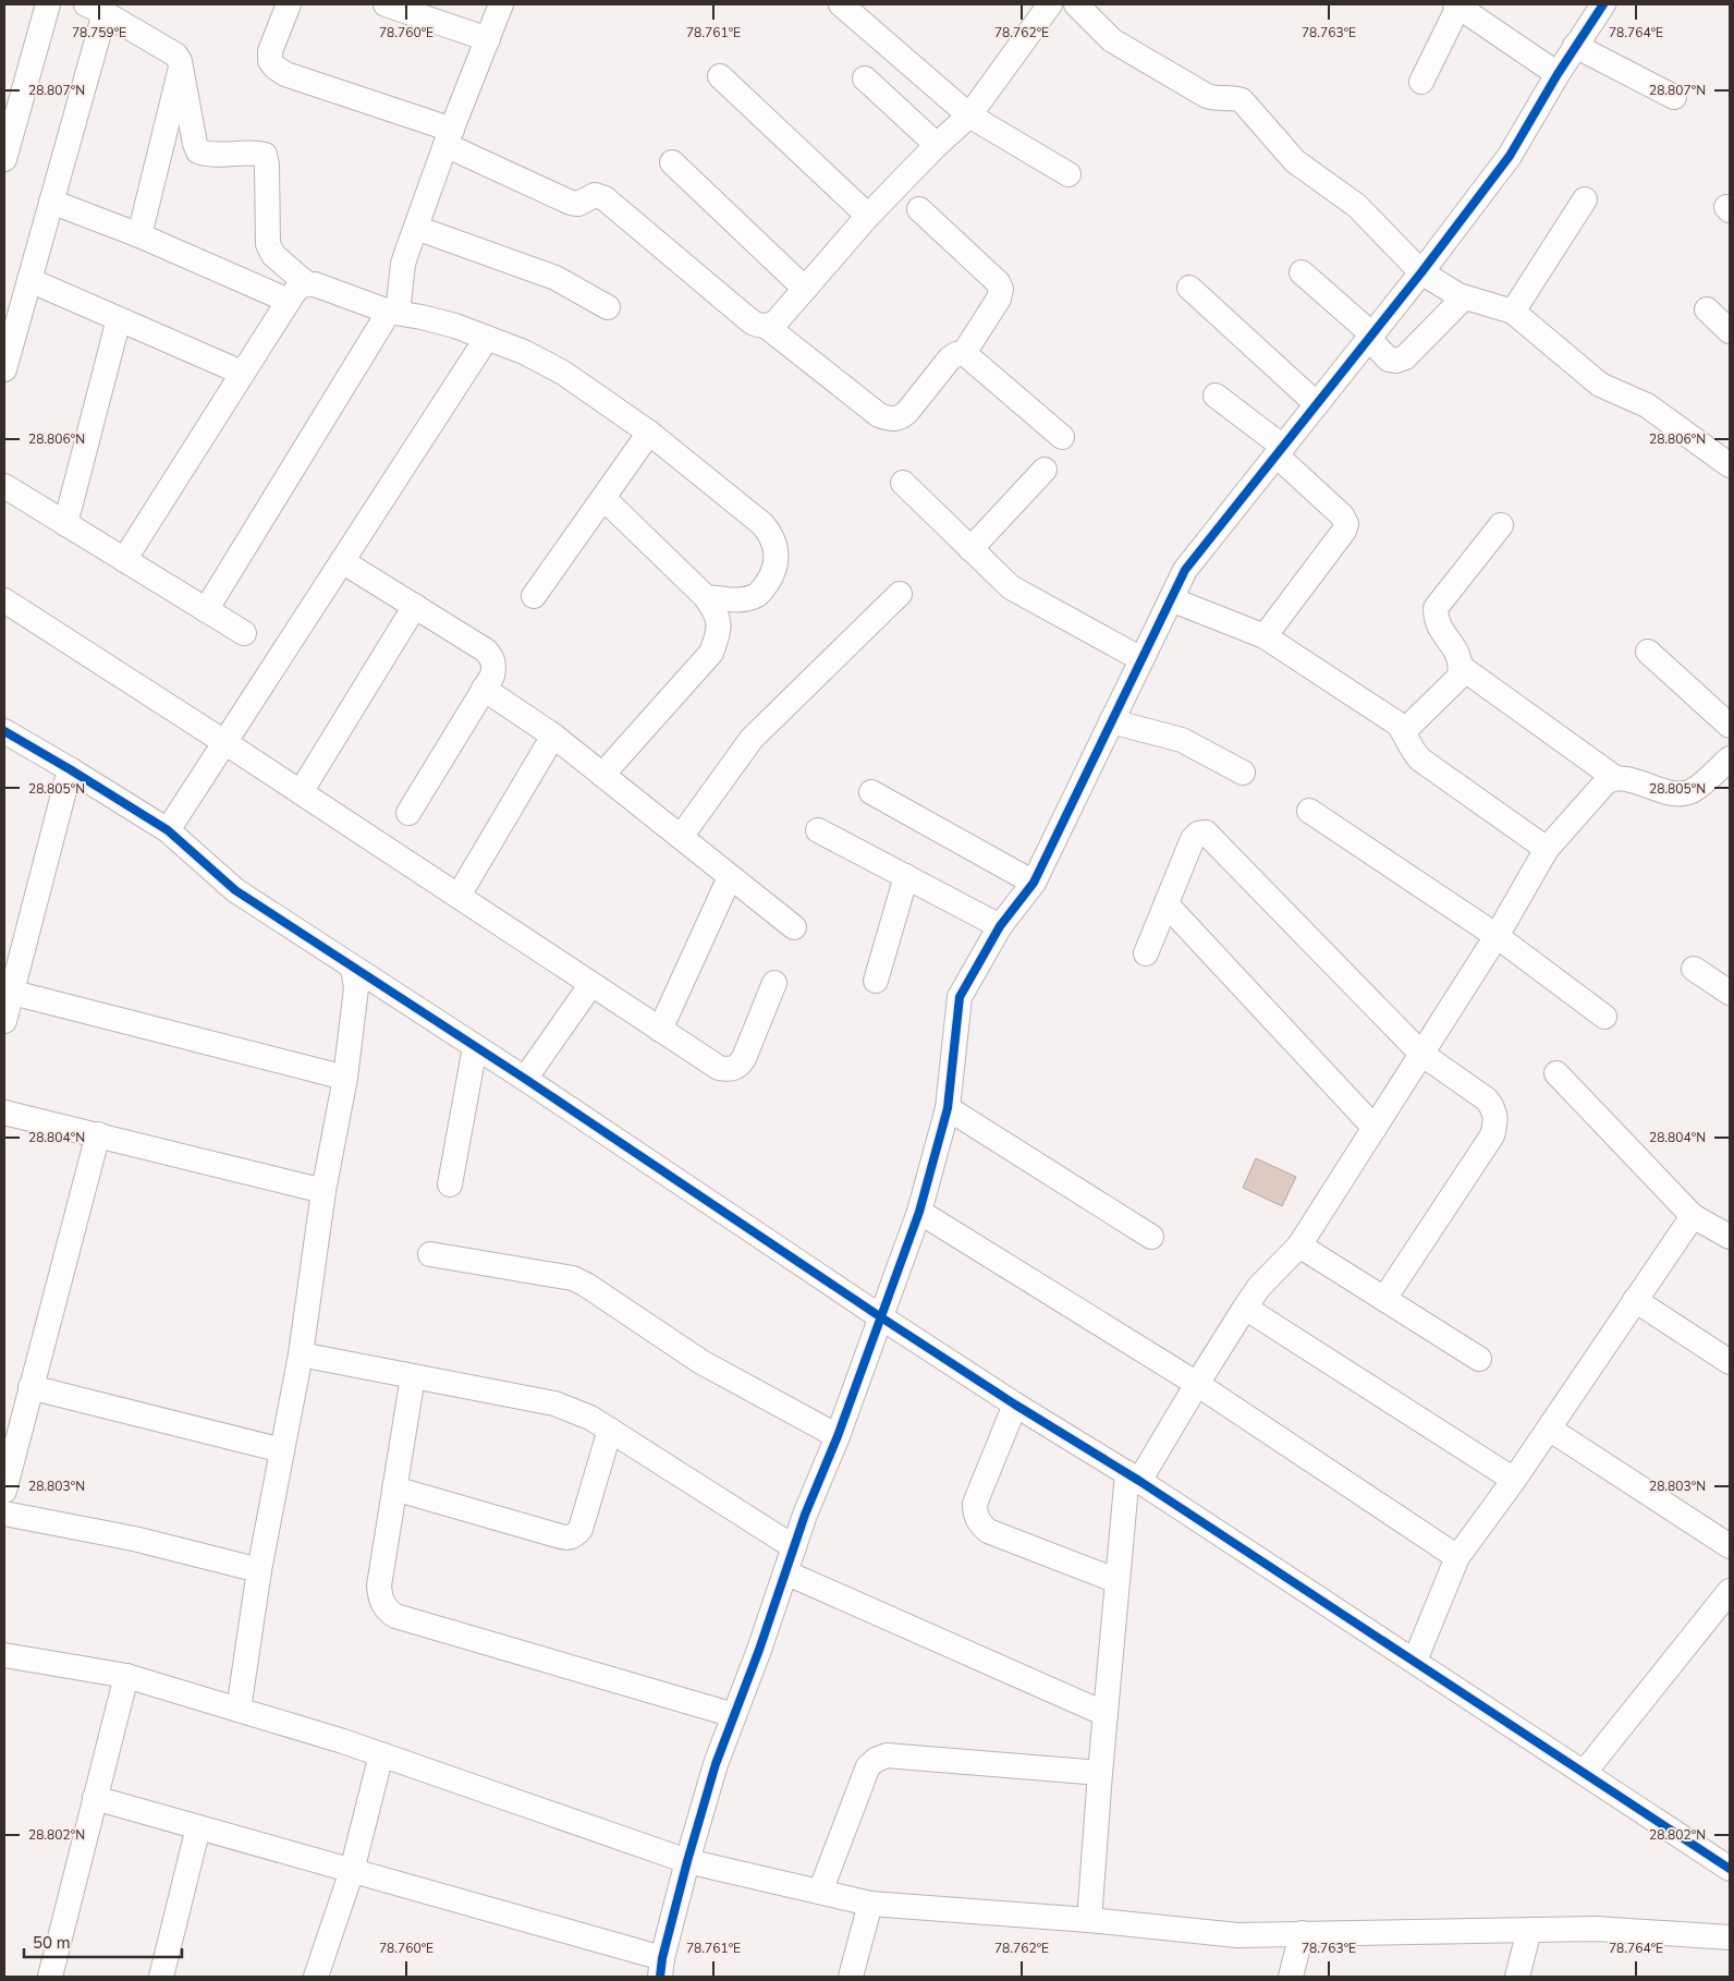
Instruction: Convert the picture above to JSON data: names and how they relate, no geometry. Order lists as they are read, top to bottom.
{
  "scale_bar": "50 m",
  "coordinates": [
    "78.759°E",
    "78.760°E",
    "78.761°E",
    "78.762°E",
    "78.763°E",
    "78.764°E",
    "28.807°N",
    "28.806°N",
    "28.805°N",
    "28.804°N",
    "28.803°N",
    "28.802°N"
  ]
}
